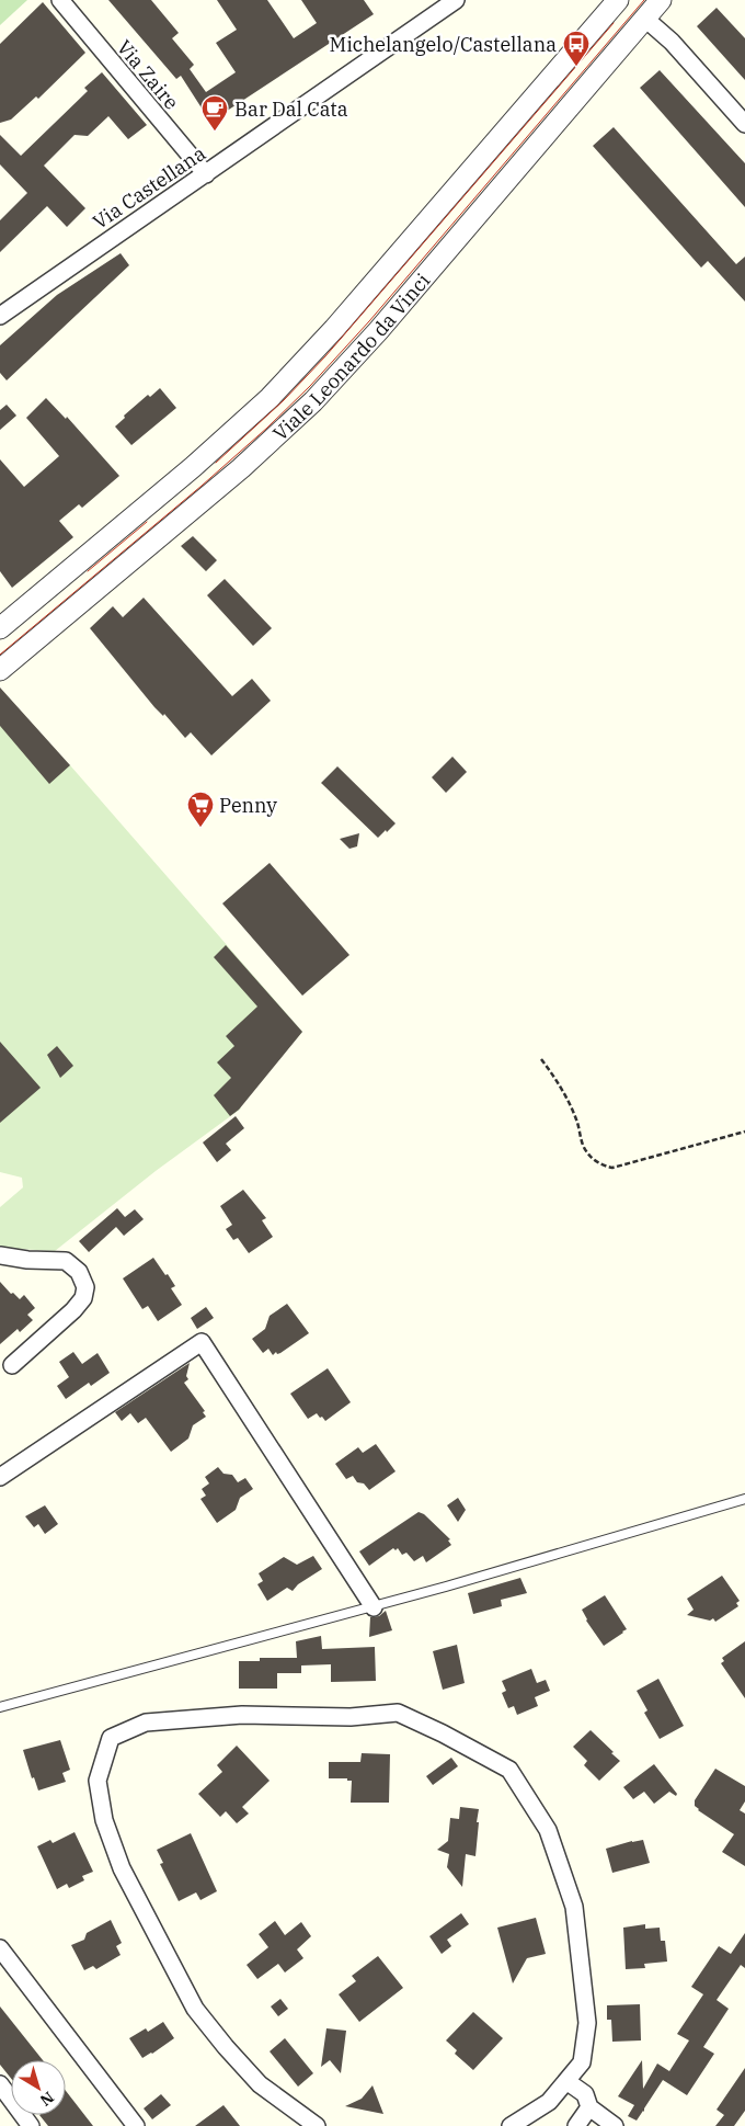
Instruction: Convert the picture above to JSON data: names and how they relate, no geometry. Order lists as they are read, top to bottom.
{
  "streets": {
    "street": ["Via Zaire", "Via Castellana", "Viale Leonardo da Vinci"]
  },
  "crossings": [
    ["Via Zaire", "Via Castellana"]
  ],
  "places": {
    "bus stop": ["Michelangelo/Castellana"],
    "cafe": ["Bar Dal Cata"],
    "supermarket": ["Penny"]
  },
  "north": "bottom right"
}
